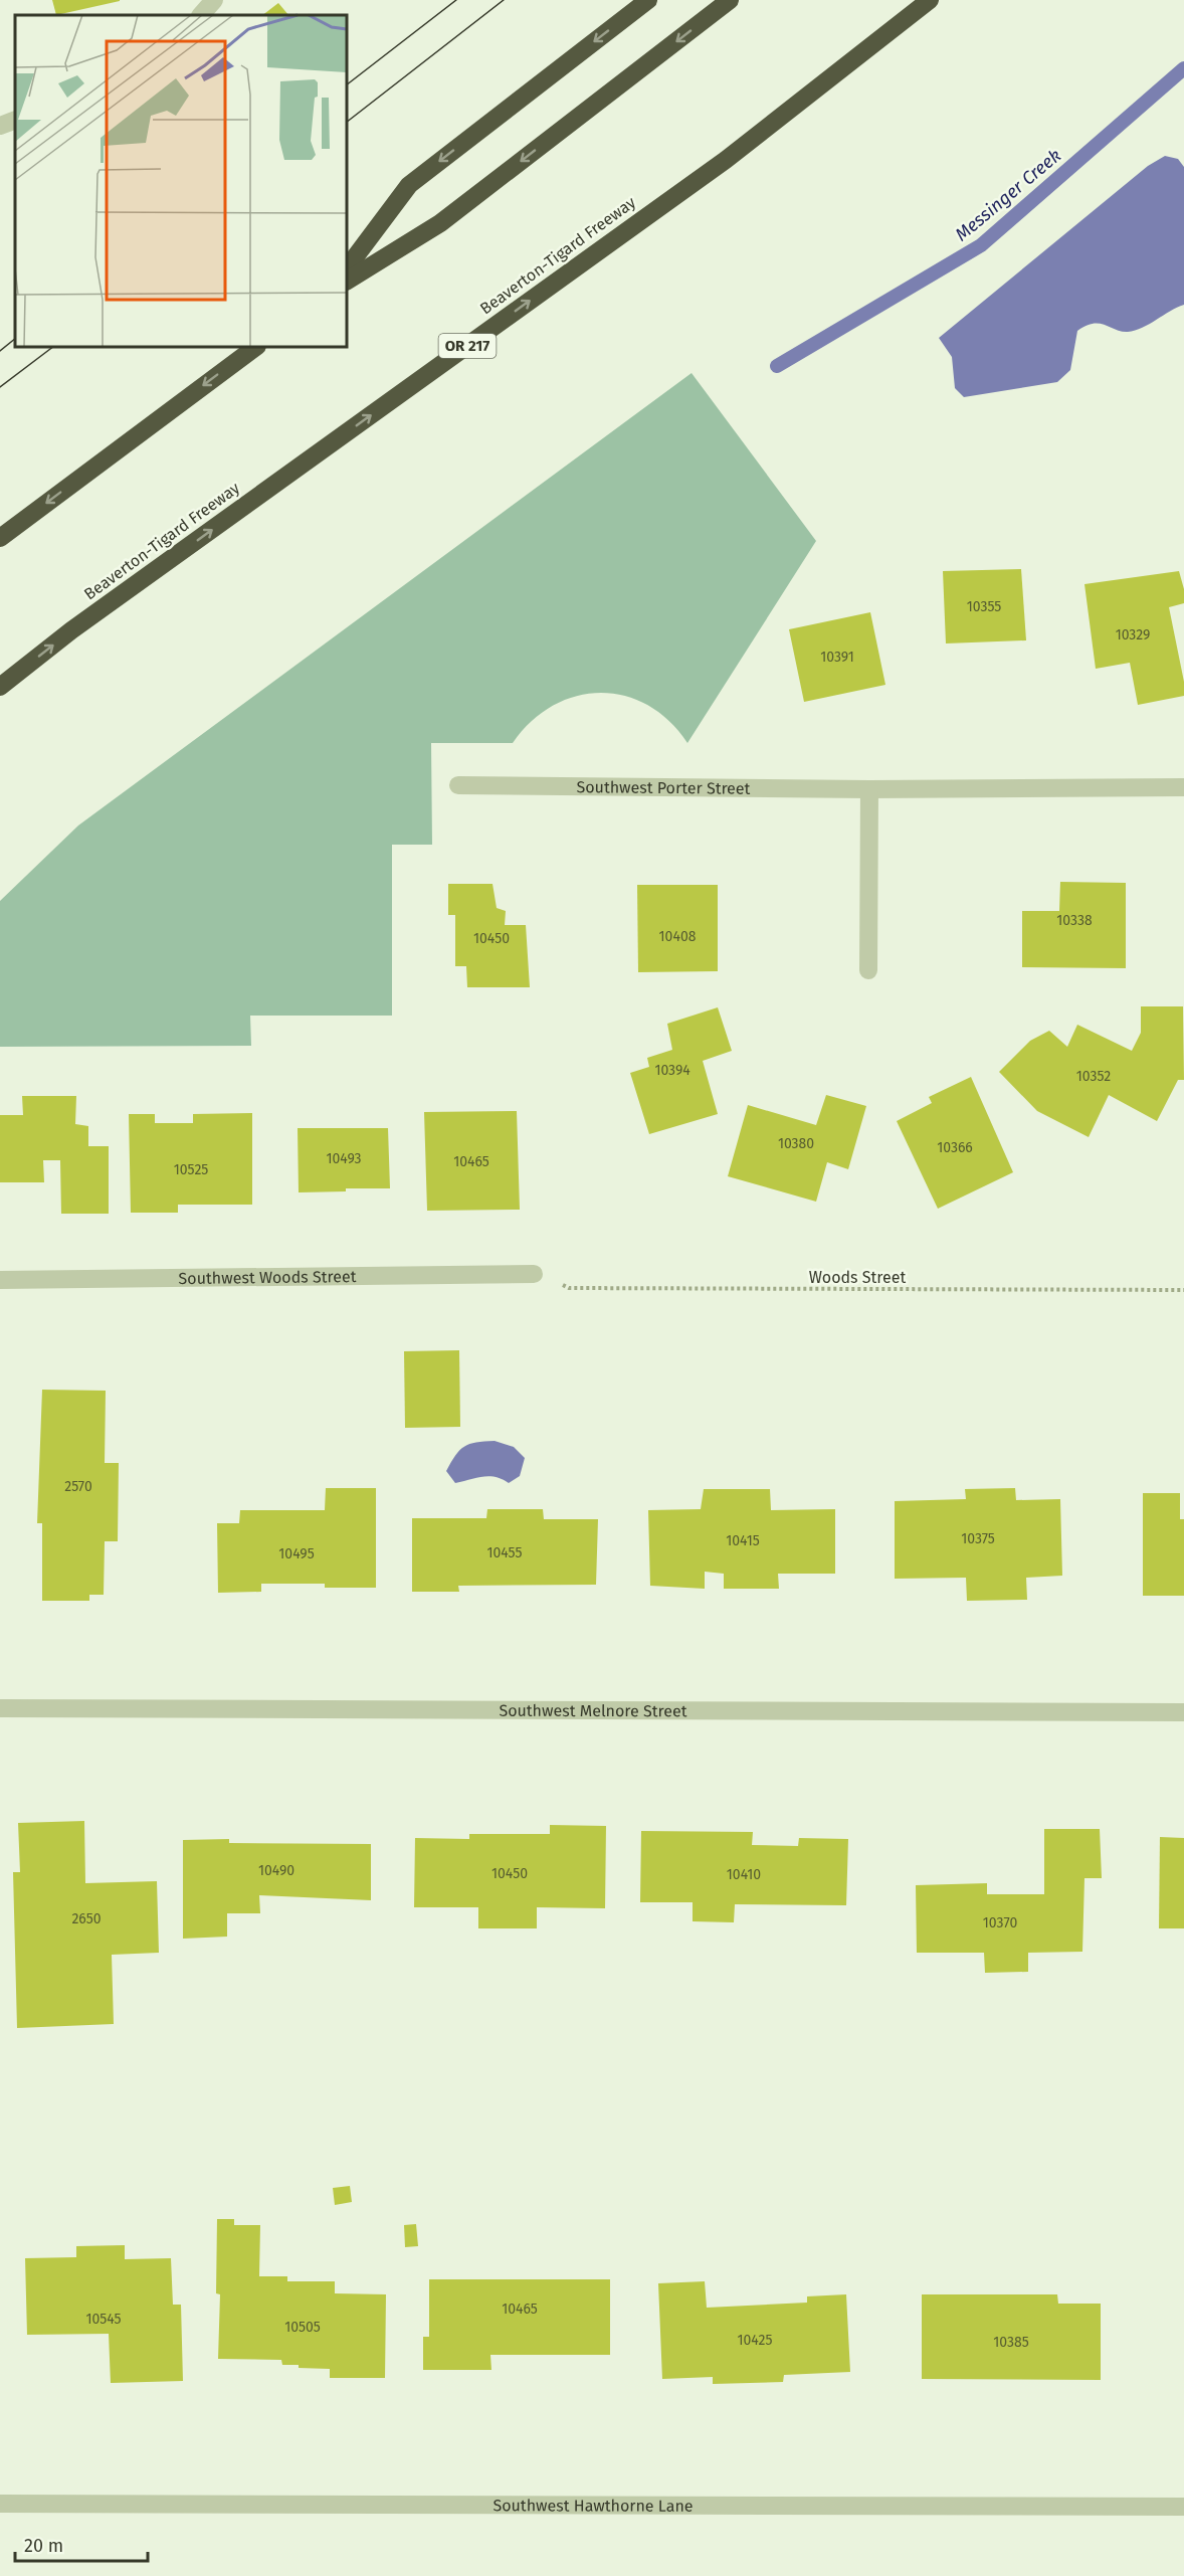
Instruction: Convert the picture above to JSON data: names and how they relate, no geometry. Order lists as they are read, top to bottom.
{
  "streets": {
    "highway": ["Beaverton-Tigard Freeway", "OR 217"],
    "street": [
      "Southwest Porter Street",
      "Southwest Woods Street",
      "Southwest Melnore Street",
      "Southwest Hawthorne Lane"
    ],
    "path": ["Woods Street"]
  },
  "crossings": [
    ["Southwest Woods Street", "Woods Street"]
  ],
  "water": ["Messinger Creek"],
  "house_numbers": [
    "10355",
    "10329",
    "10391",
    "10338",
    "10408",
    "10450",
    "10394",
    "10352",
    "10380",
    "10366",
    "10493",
    "10465",
    "10525",
    "2570",
    "10375",
    "10415",
    "10455",
    "10495",
    "10490",
    "10450",
    "10410",
    "2650",
    "10370",
    "10465",
    "10545",
    "10505",
    "10425",
    "10385"
  ],
  "scale_bar": "20 m"
}
